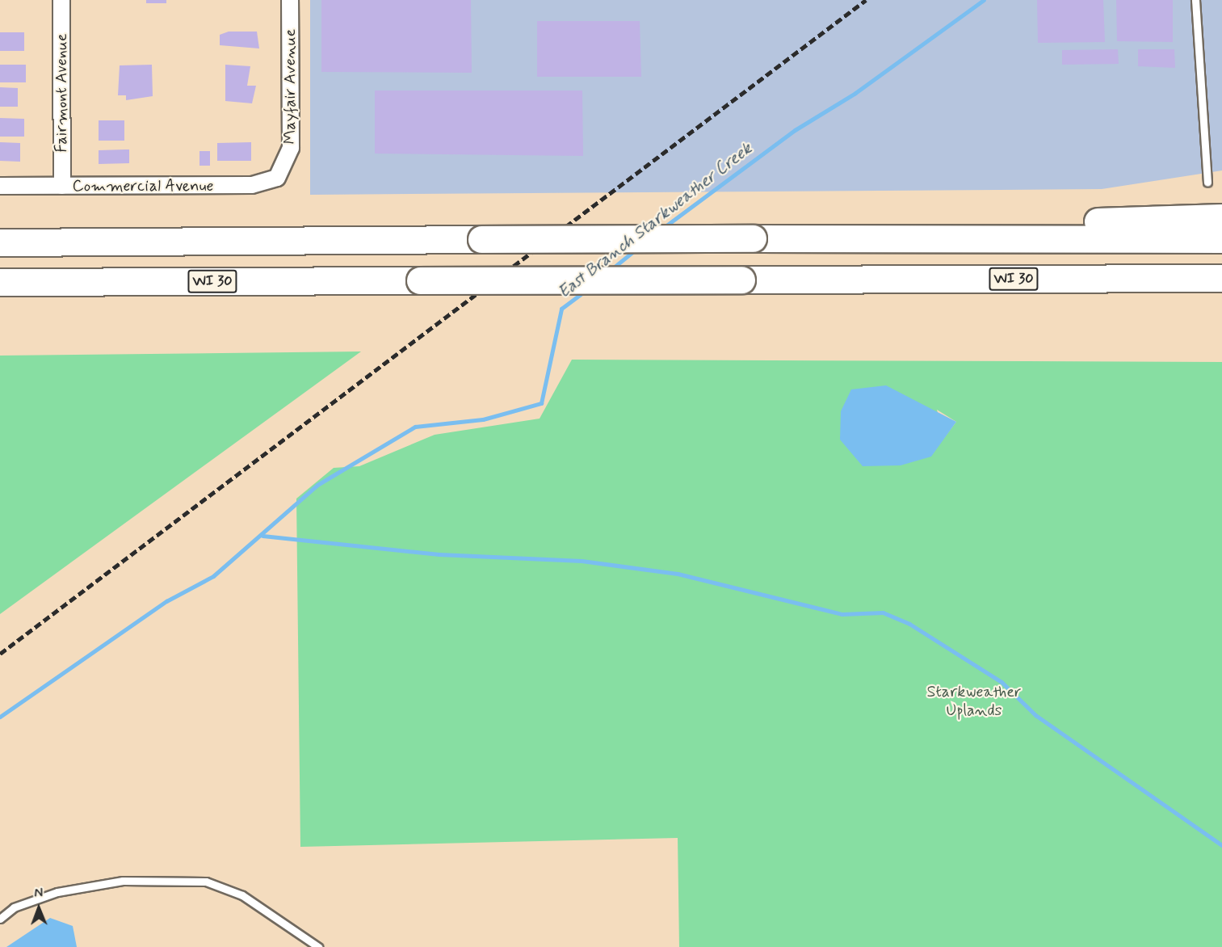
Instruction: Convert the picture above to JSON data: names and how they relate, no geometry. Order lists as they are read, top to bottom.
{
  "streets": {
    "highway": ["WI 30"],
    "street": ["Mayfair Avenue", "Fairmont Avenue", "Commercial Avenue"]
  },
  "crossings": [
    ["Mayfair Avenue", "Commercial Avenue"],
    ["Fairmont Avenue", "Commercial Avenue"]
  ],
  "water": ["East Branch Starkweather Creek"],
  "parks": ["Starkweather Uplands"],
  "north": "top"
}
